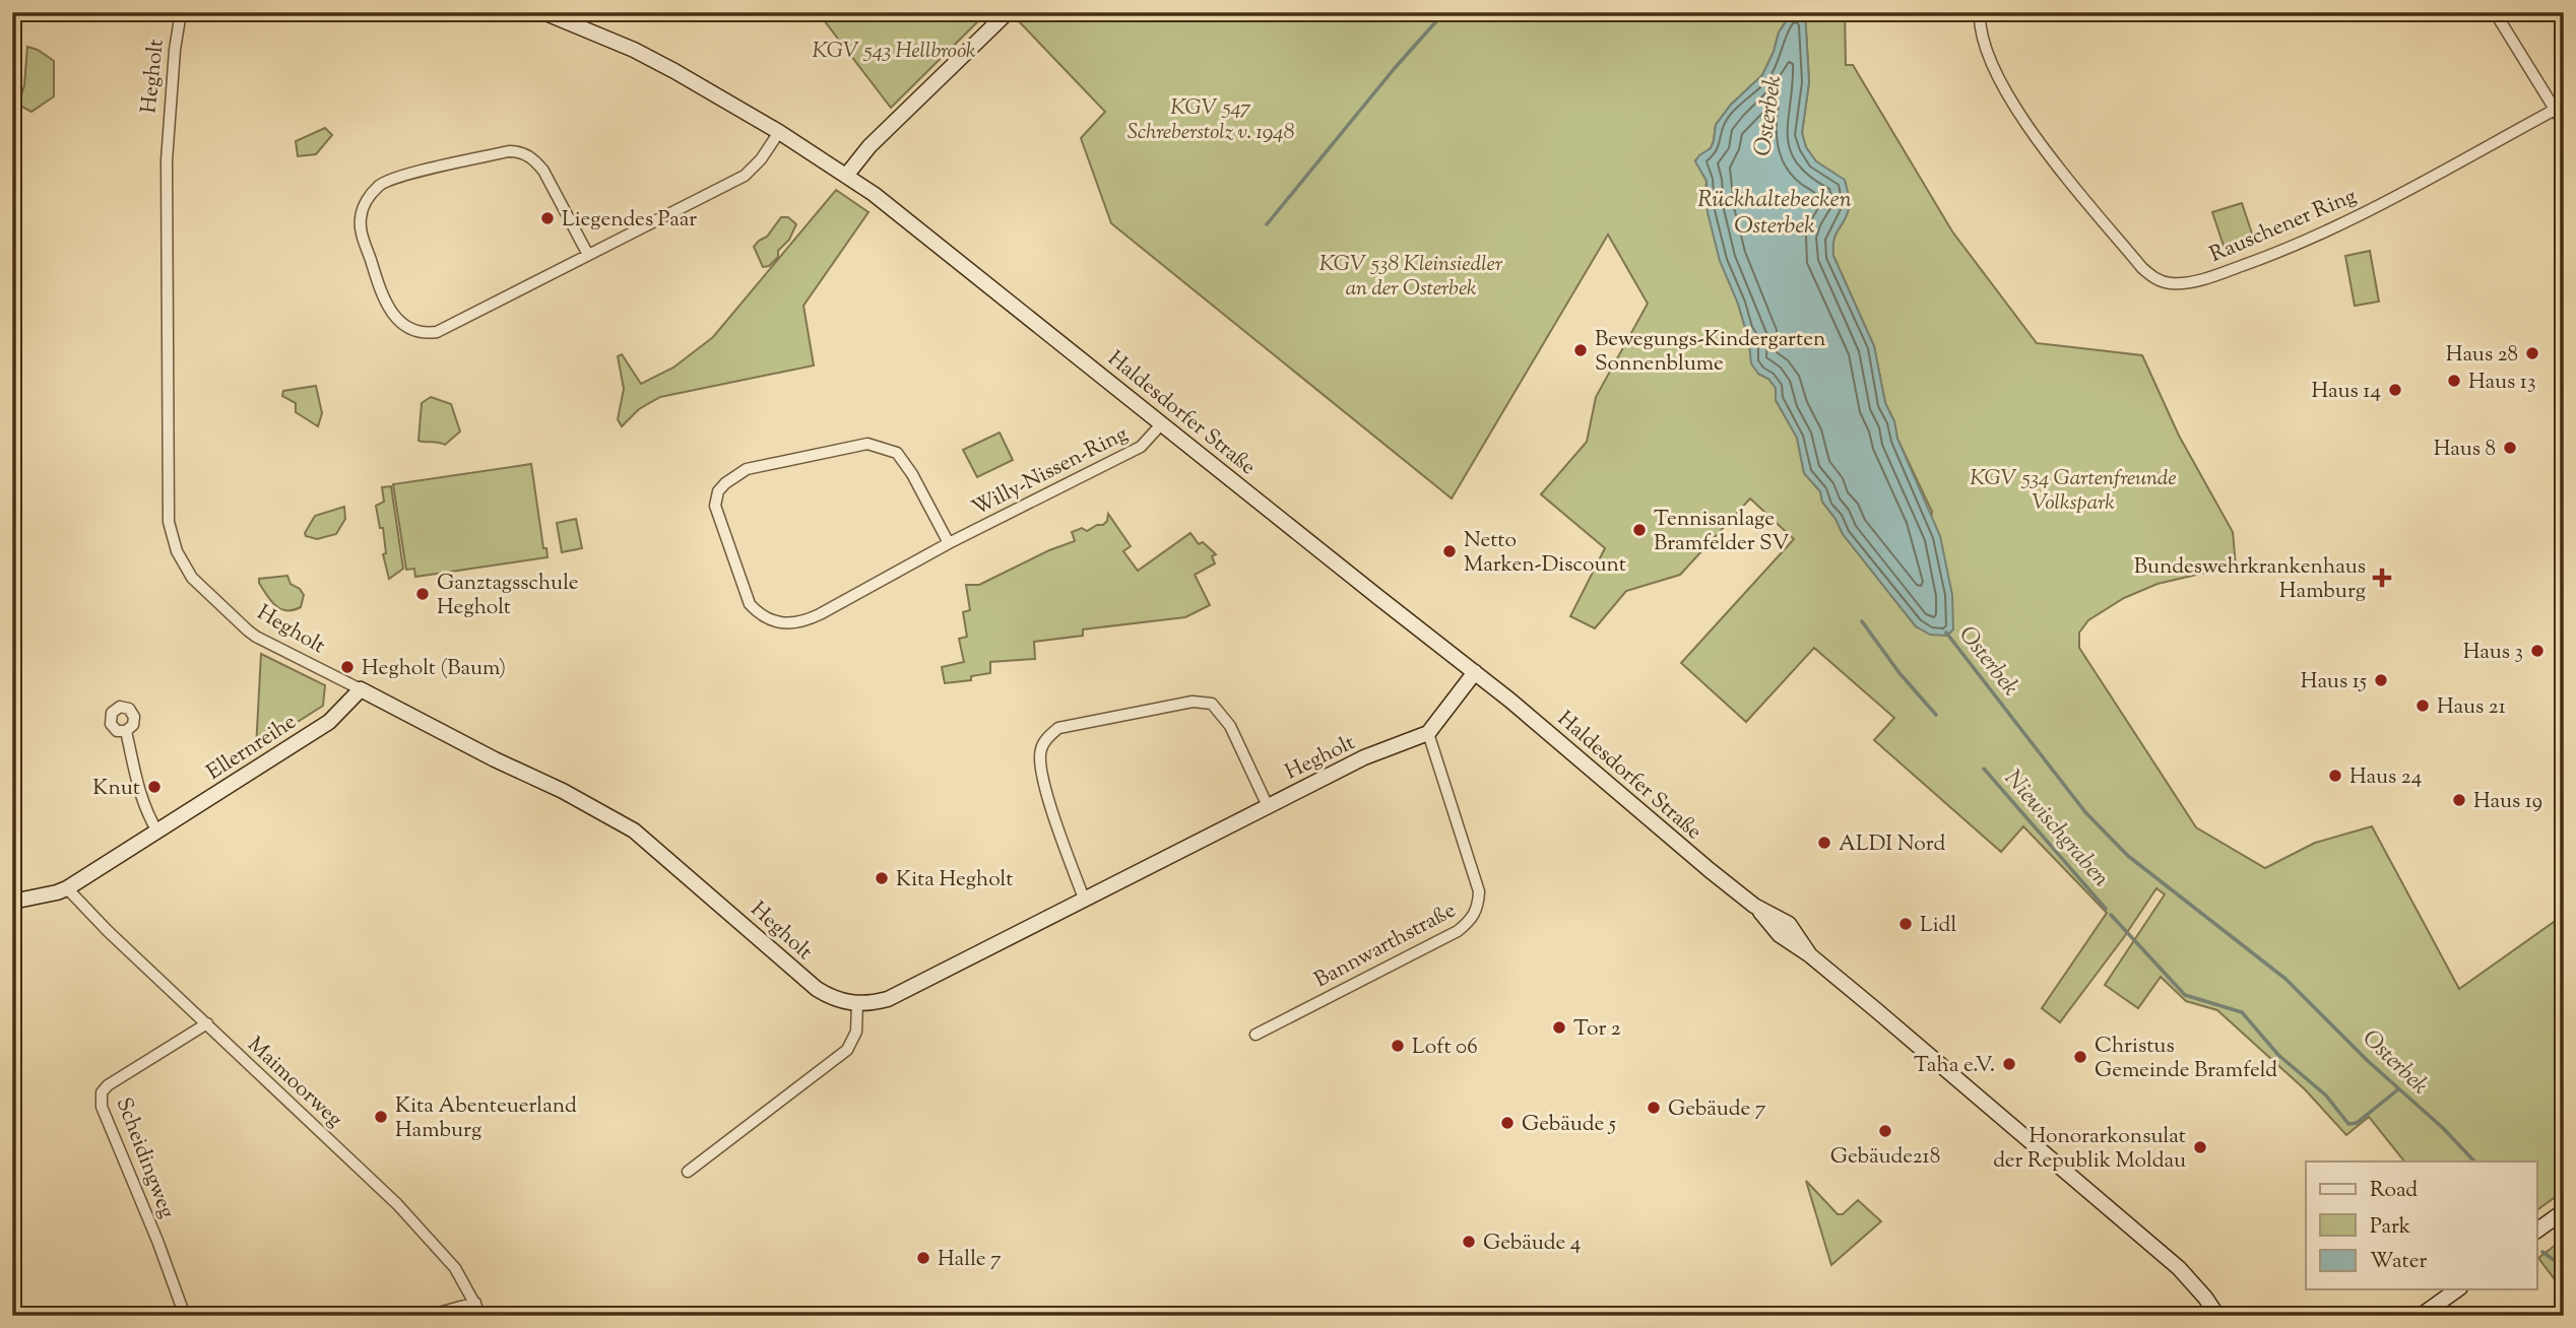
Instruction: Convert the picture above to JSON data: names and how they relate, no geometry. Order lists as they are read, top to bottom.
{
  "streets": {
    "street": [
      "Hegholt",
      "Rauschener Ring",
      "Haldesdorfer Straße",
      "Willy-Nissen-Ring",
      "Ellernreihe",
      "Bannwarthstraße",
      "Maimoorweg",
      "Scheidingweg"
    ]
  },
  "crossings": [
    ["Hegholt", "Ellernreihe"],
    ["Hegholt", "Bannwarthstraße"],
    ["Haldesdorfer Straße", "Willy-Nissen-Ring"],
    ["Ellernreihe", "Maimoorweg"],
    ["Maimoorweg", "Scheidingweg"]
  ],
  "water": ["Osterbek", "Rückhaltebecken Osterbek", "Niewischgraben"],
  "parks": [
    "KGV 543 Hellbrook",
    "KGV 547 Schreberstolz v. 1948",
    "KGV 538 Kleinsiedler an der Osterbek",
    "KGV 534 Gartenfreunde Volkspark"
  ],
  "places": {
    "other": [
      "Liegendes Paar",
      "Bewegungs-Kindergarten Sonnenblume",
      "Haus 28",
      "Haus 13",
      "Haus 14",
      "Haus 8",
      "Tennisanlage Bramfelder SV",
      "Netto Marken-Discount",
      "Ganztagsschule Hegholt",
      "Haus 3",
      "Hegholt (Baum)",
      "Haus 15",
      "Haus 21",
      "Haus 24",
      "Knut",
      "Haus 19",
      "ALDI Nord",
      "Kita Hegholt",
      "Lidl",
      "Tor 2",
      "Loft 06",
      "Christus Gemeinde Bramfeld",
      "Taha e.V.",
      "Gebäude 7",
      "Kita Abenteuerland Hamburg",
      "Gebäude 5",
      "Gebäude218",
      "Honorarkonsulat der Republik Moldau",
      "Gebäude 4",
      "Halle 7"
    ],
    "health": ["Bundeswehrkrankenhaus Hamburg"]
  },
  "legend": ["Road", "Park", "Water"]
}
